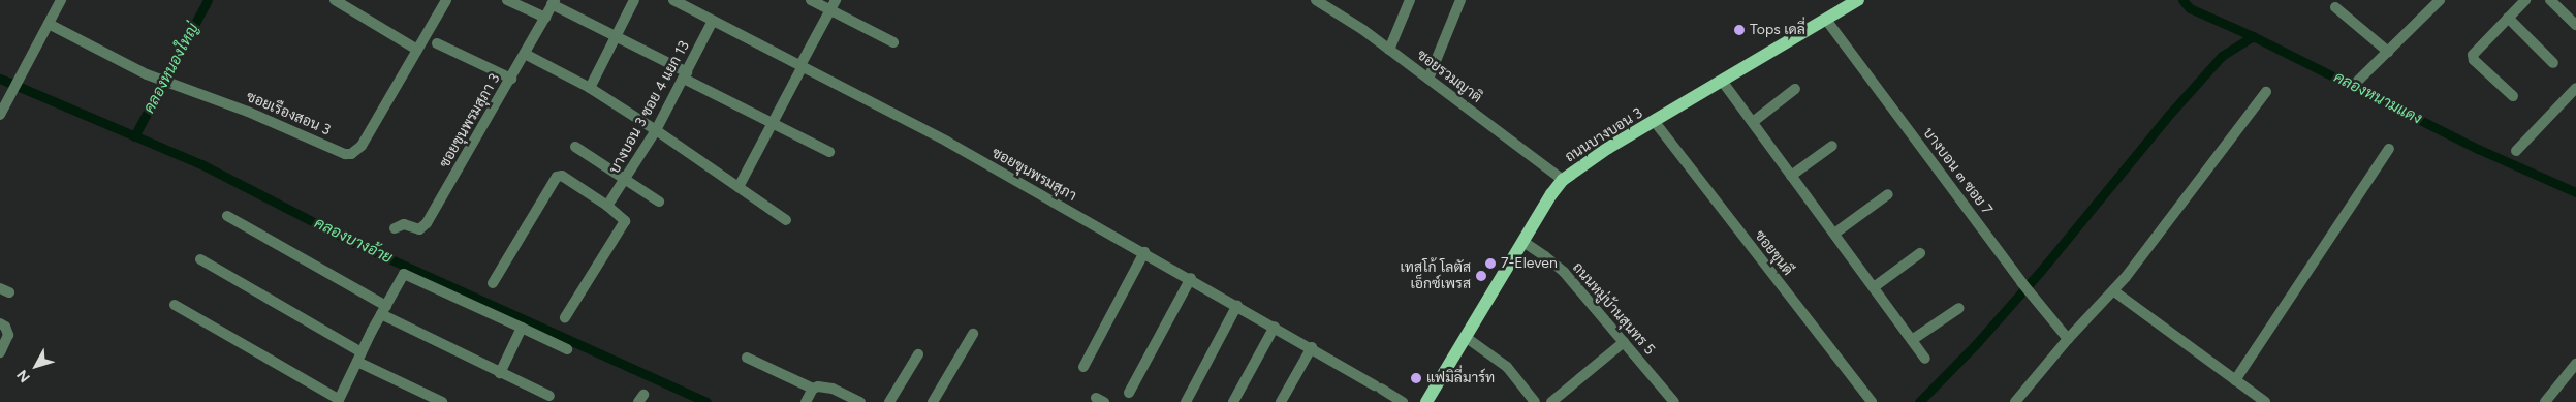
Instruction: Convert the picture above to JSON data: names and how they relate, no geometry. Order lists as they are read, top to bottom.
{
  "streets": {
    "main road": ["ถนนบางบอน 3"],
    "street": [
      "ซอยรวมญาติ",
      "บางบอน 3 ซอย 4 แยก 13",
      "ซอยเรืองสอน 3",
      "ซอยขุนพรมสุภา 3",
      "บางบอน ๓ ซอย 7",
      "ซอยขุนพรมสุภา",
      "ซอยขุนดี",
      "ถนนหมู่บ้านสุนทร 5"
    ]
  },
  "crossings": [
    ["ซอยรวมญาติ", "ถนนบางบอน 3"],
    ["บางบอน 3 ซอย 4 แยก 13", "ซอยขุนพรมสุภา"],
    ["ถนนบางบอน 3", "บางบอน ๓ ซอย 7"],
    ["ถนนบางบอน 3", "ซอยขุนดี"],
    ["ถนนบางบอน 3", "ถนนหมู่บ้านสุนทร 5"]
  ],
  "water": ["คลองหนองใหญ่", "คลองหนามแดง", "คลองบางอ้าย"],
  "places": [
    "Tops เดลี่",
    "7-Eleven",
    "เทสโก้ โลตัส เอ็กซ์เพรส",
    "แฟมิลี่มาร์ท"
  ],
  "north": "bottom left"
}
